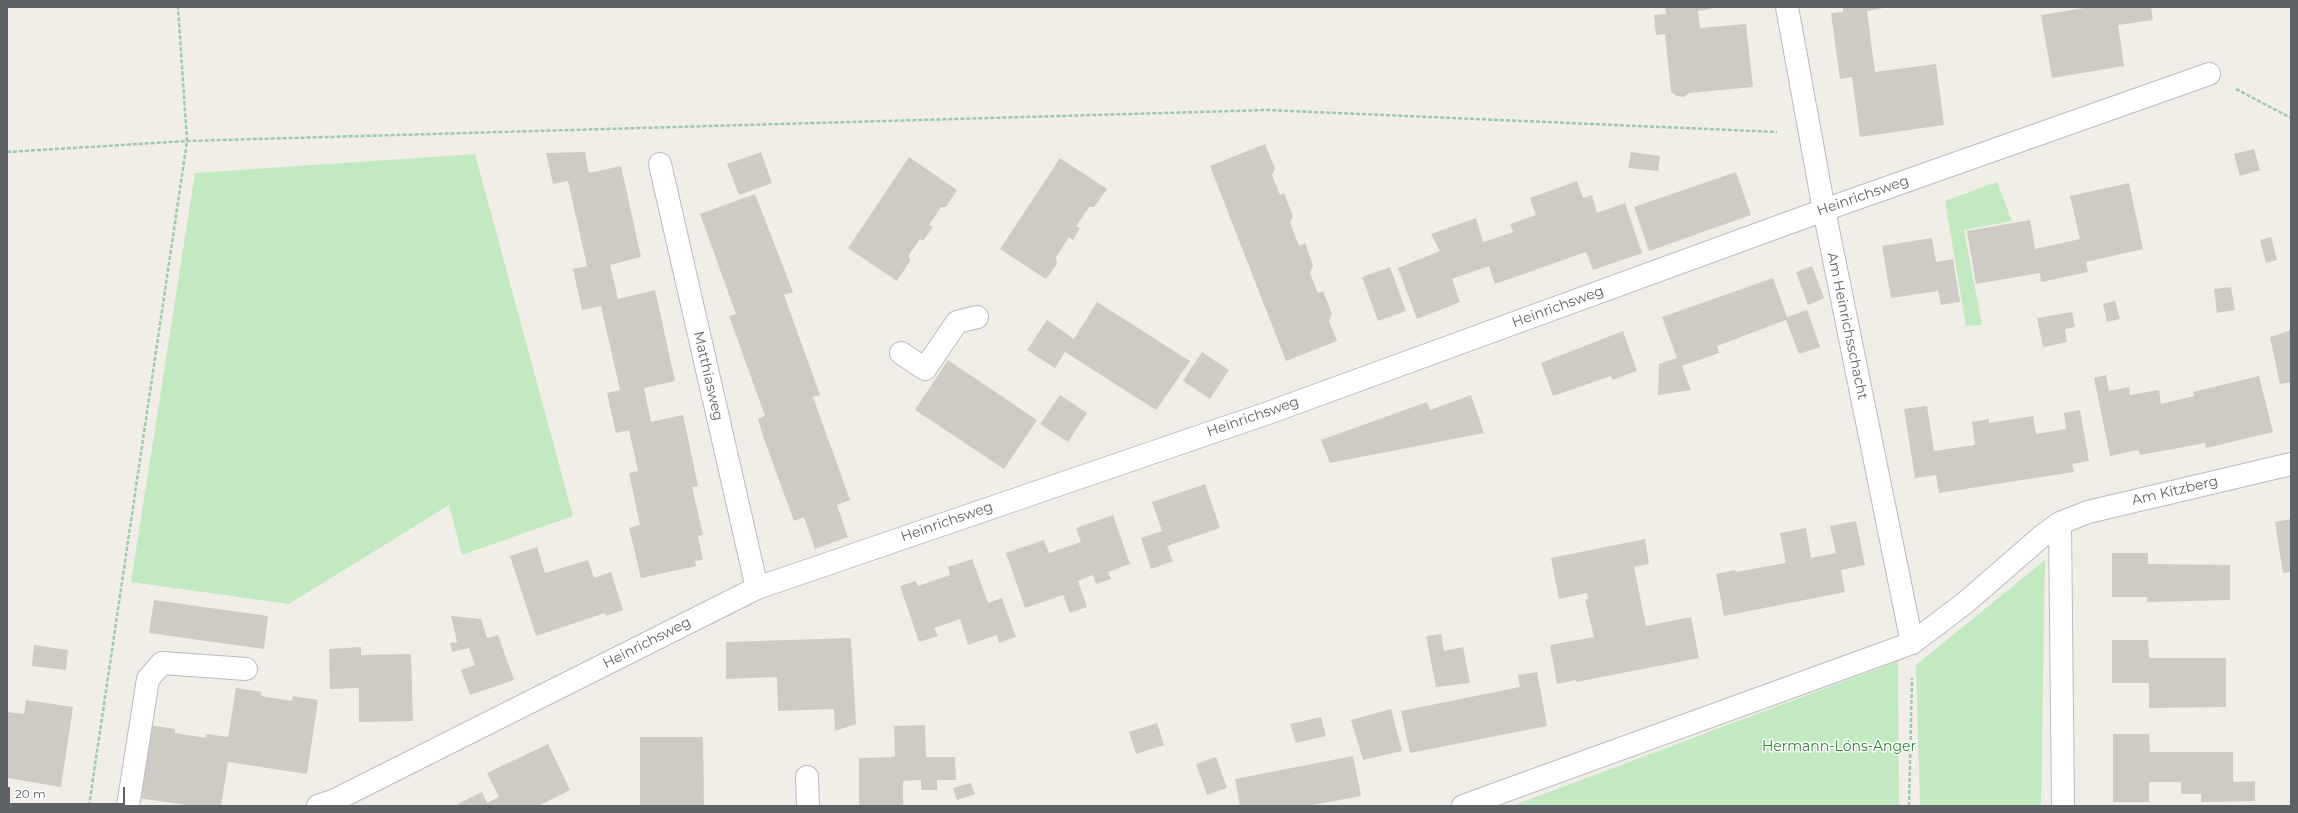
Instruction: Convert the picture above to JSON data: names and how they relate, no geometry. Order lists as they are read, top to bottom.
{
  "streets": {
    "street": [
      "Heinrichsweg",
      "Am Heinrichsschacht",
      "Matthiasweg",
      "Am Kitzberg"
    ]
  },
  "crossings": [
    ["Heinrichsweg", "Am Heinrichsschacht"],
    ["Heinrichsweg", "Matthiasweg"]
  ],
  "parks": ["Hermann-Löns-Anger"],
  "scale_bar": "20 m"
}
